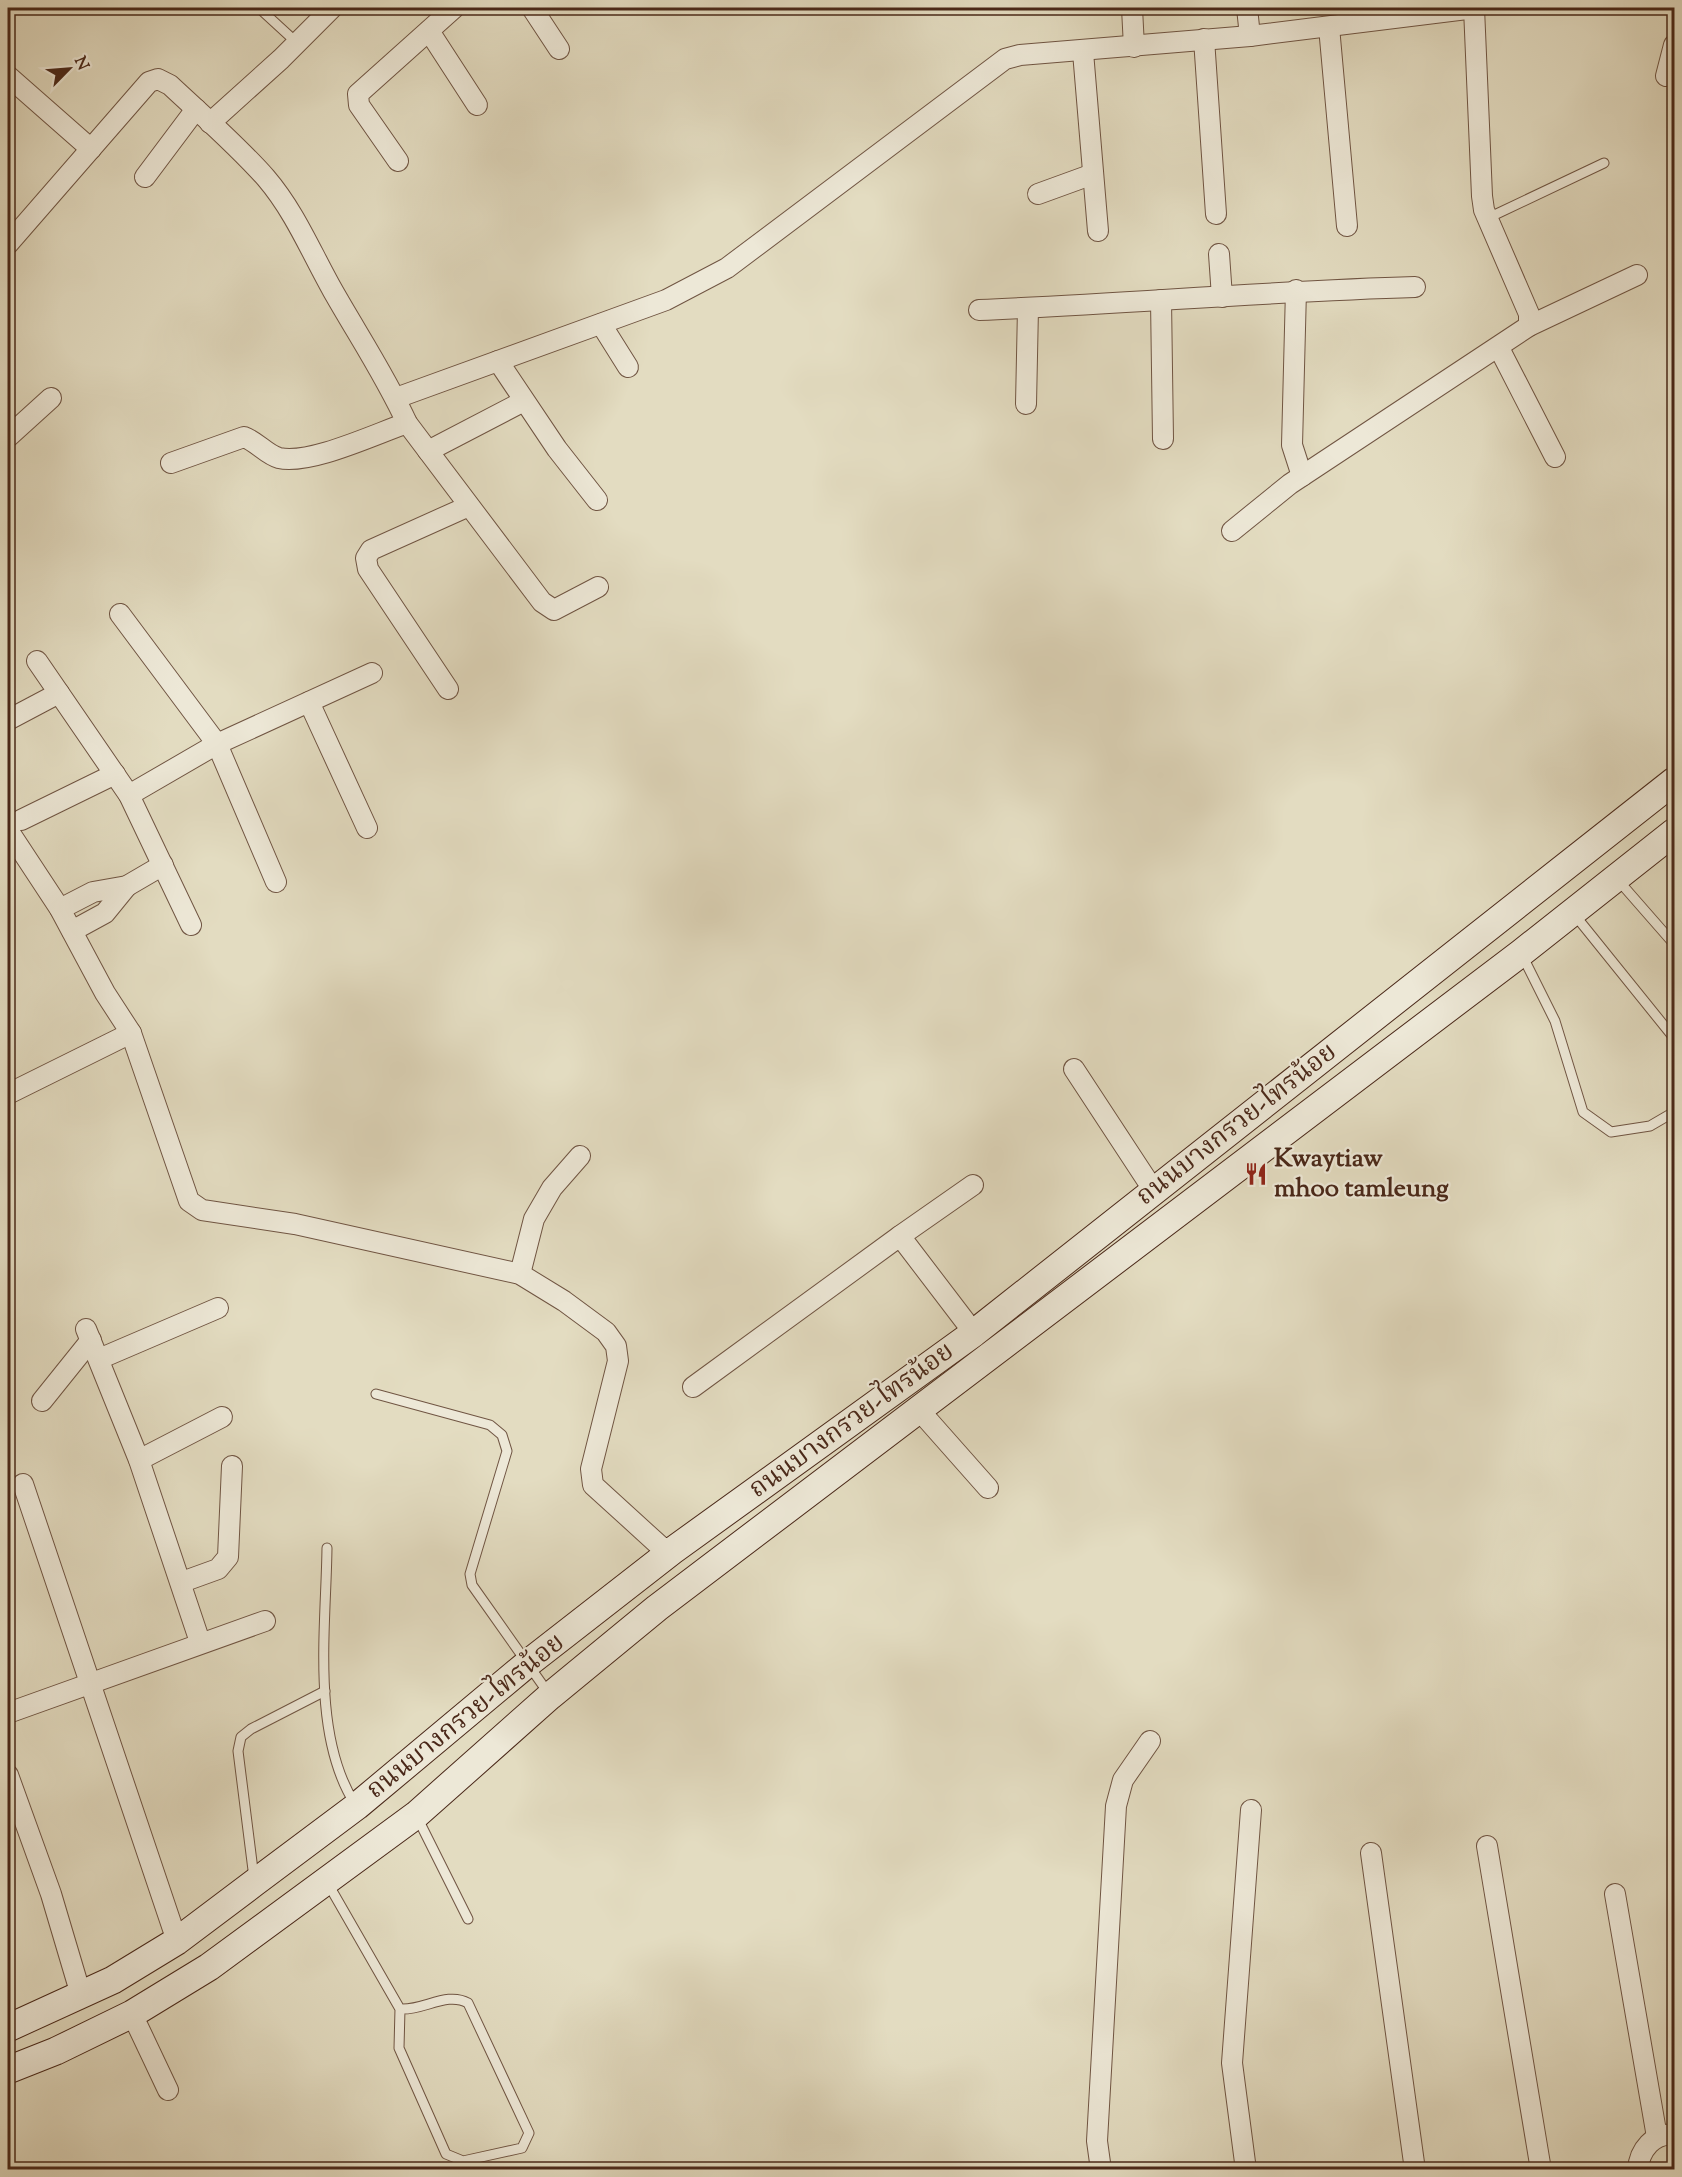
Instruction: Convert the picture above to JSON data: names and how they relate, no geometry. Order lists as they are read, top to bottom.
{
  "streets": {
    "main road": ["ถนนบางกรวย-ไทรน้อย"]
  },
  "places": {
    "restaurant": ["Kwaytiaw mhoo tamleung"]
  },
  "north": "top right"
}
